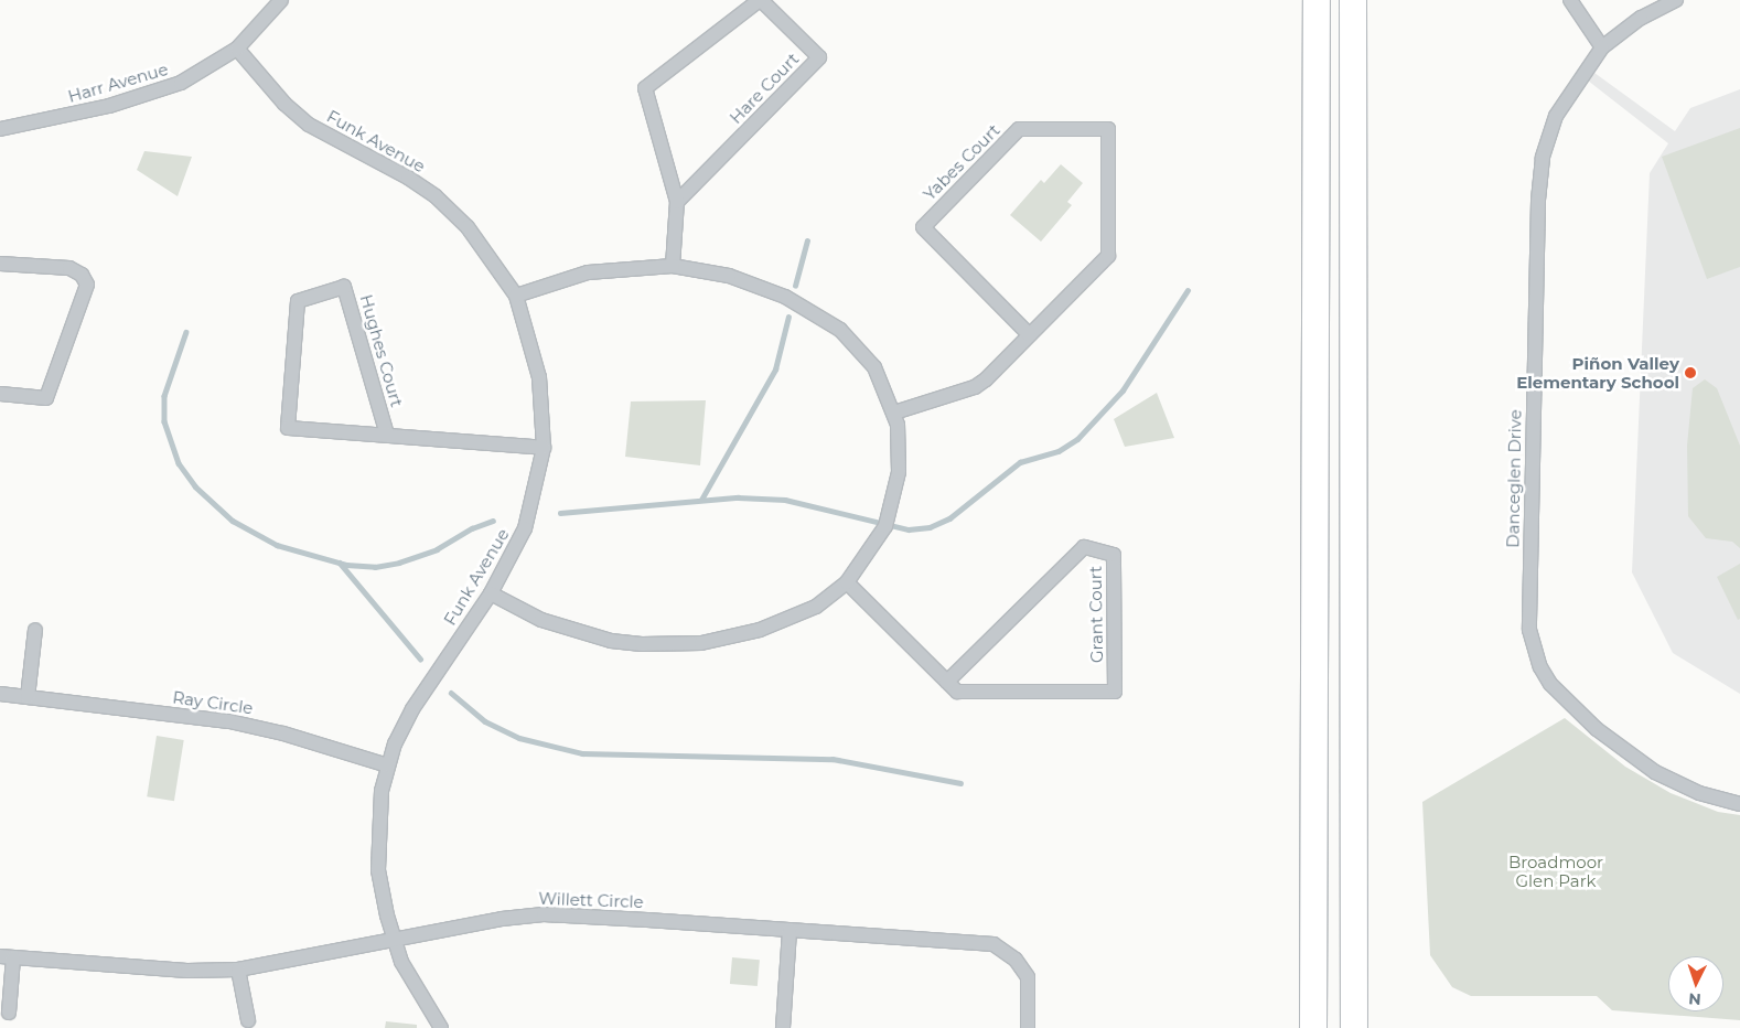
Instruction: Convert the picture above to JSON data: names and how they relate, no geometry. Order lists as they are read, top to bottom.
{
  "streets": {
    "street": [
      "Harr Avenue",
      "Hare Court",
      "Funk Avenue",
      "Yabes Court",
      "Hughes Court",
      "Danceglen Drive",
      "Grant Court",
      "Ray Circle",
      "Willett Circle"
    ]
  },
  "crossings": [
    ["Harr Avenue", "Funk Avenue"],
    ["Funk Avenue", "Hughes Court"],
    ["Funk Avenue", "Ray Circle"],
    ["Funk Avenue", "Willett Circle"]
  ],
  "parks": ["Broadmoor Glen Park"],
  "places": ["Piñon Valley Elementary School"],
  "north": "bottom"
}
